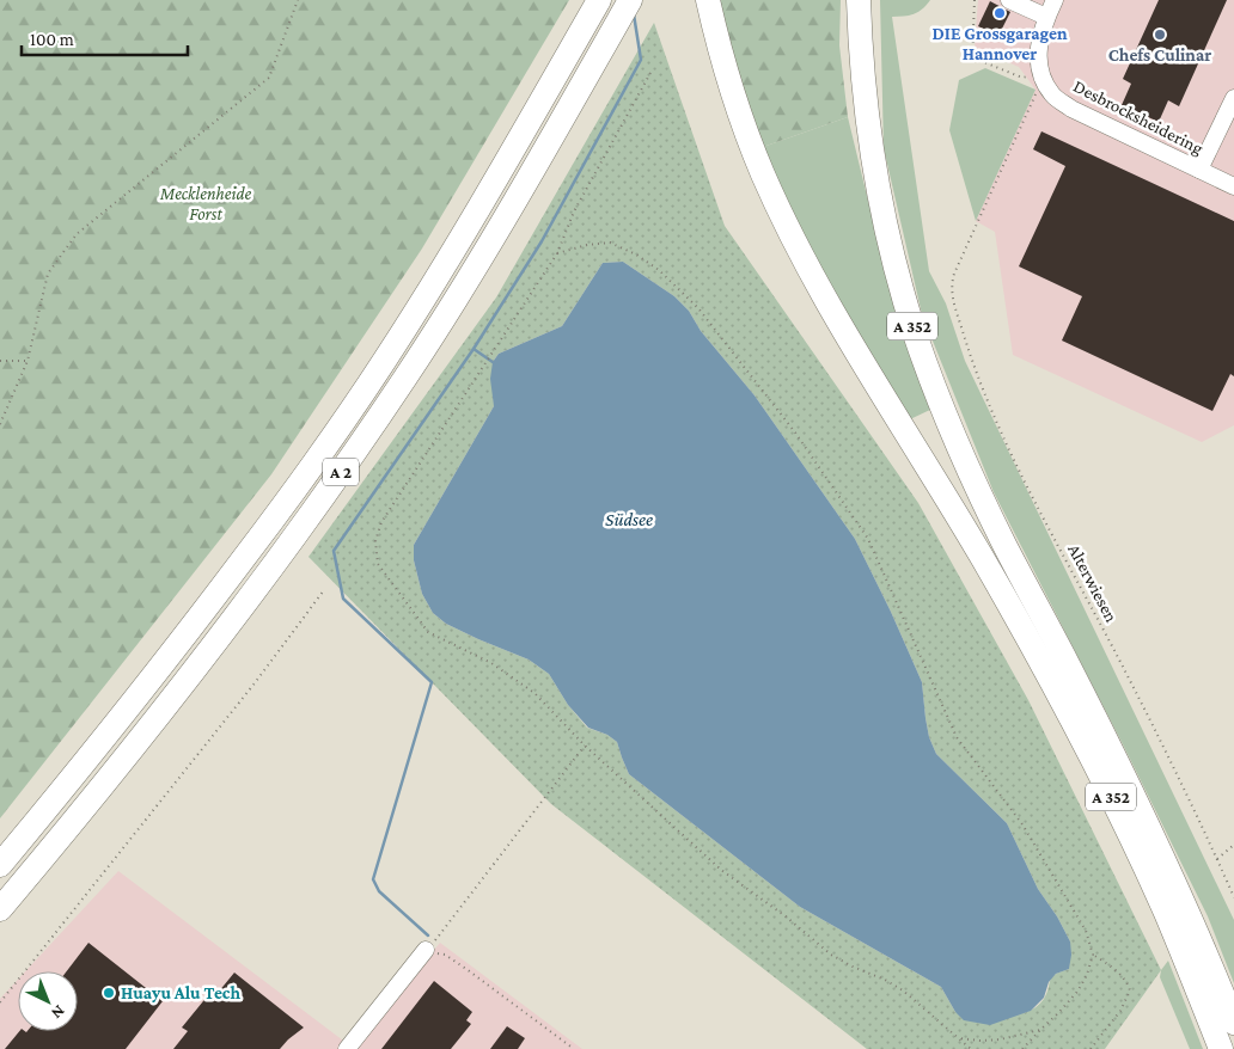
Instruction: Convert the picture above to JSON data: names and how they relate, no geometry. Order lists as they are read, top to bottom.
{
  "streets": {
    "highway": ["A 352", "A 2"],
    "street": ["Desbrocksheidering"],
    "path": ["Alterwiesen"]
  },
  "crossings": [
    ["Desbrocksheidering", "Alterwiesen"]
  ],
  "water": ["Südsee"],
  "parks": ["Mecklenheide Forst"],
  "places": ["DIE Grossgaragen Hannover", "Chefs Culinar", "Huayu Alu Tech"],
  "scale_bar": "100 m",
  "north": "bottom right"
}
